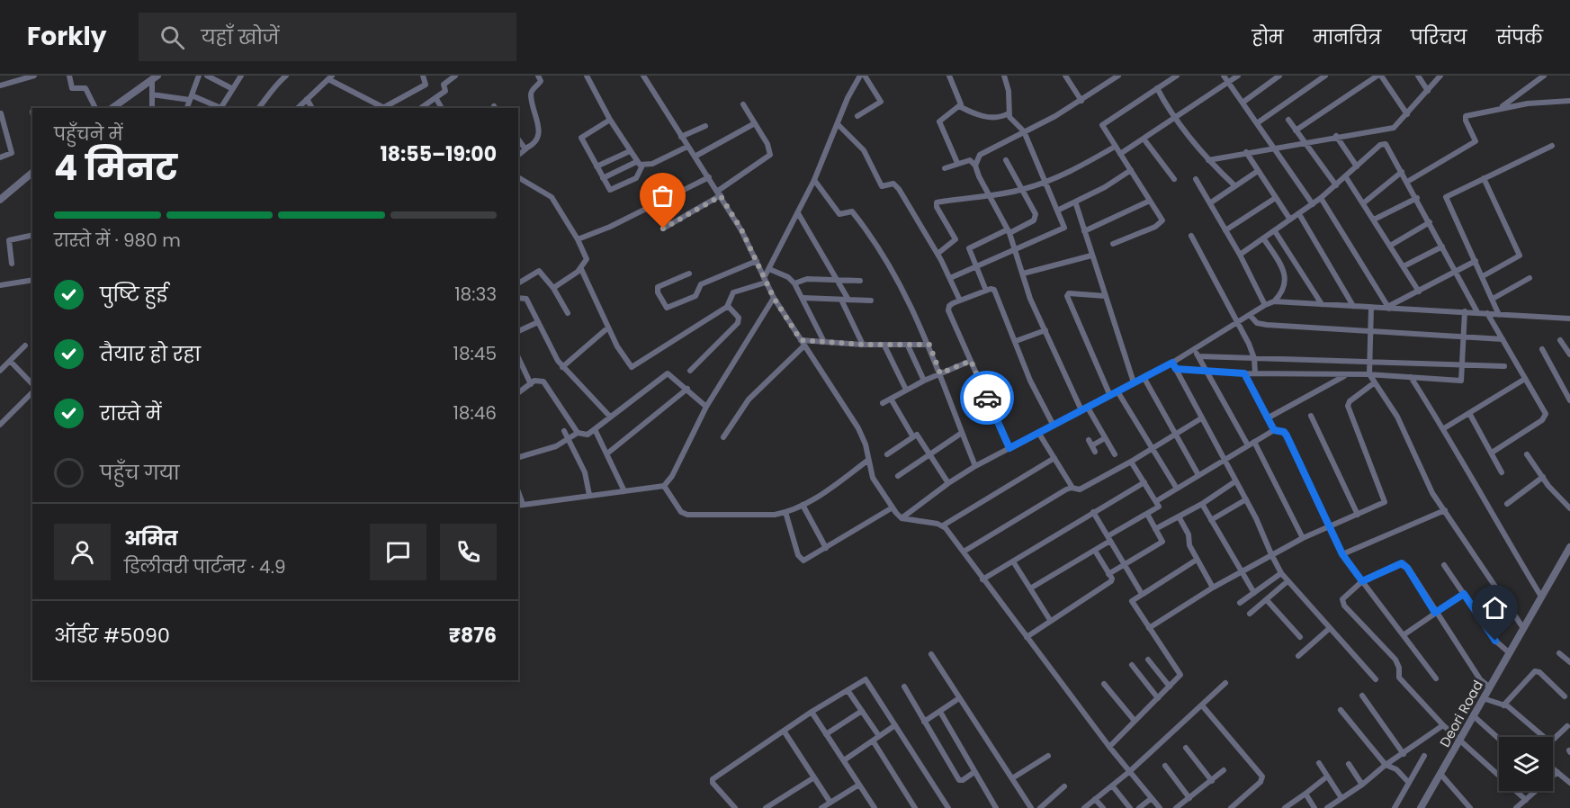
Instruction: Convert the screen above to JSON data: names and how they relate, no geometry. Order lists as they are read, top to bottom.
{
  "streets": {
    "street": ["Deori Road"]
  },
  "page": {
    "header": "Forkly",
    "search": "यहाँ खोजें",
    "nav": [
      "होम",
      "मानचित्र",
      "परिचय",
      "संपर्क"
    ],
    "heading": ["4 मिनट", "पहुँचने में", "18:55–19:00"],
    "panel": [
      "अमित",
      "डिलीवरी पार्टनर · 4.9",
      "ऑर्डर #5090",
      "₹876"
    ],
    "bar": "रास्ते में · 980 m",
    "list": [
      ["पुष्टि हुई", "18:33"],
      ["तैयार हो रहा", "18:45"],
      ["रास्ते में", "18:46"],
      "पहुँच गया"
    ]
  }
}
